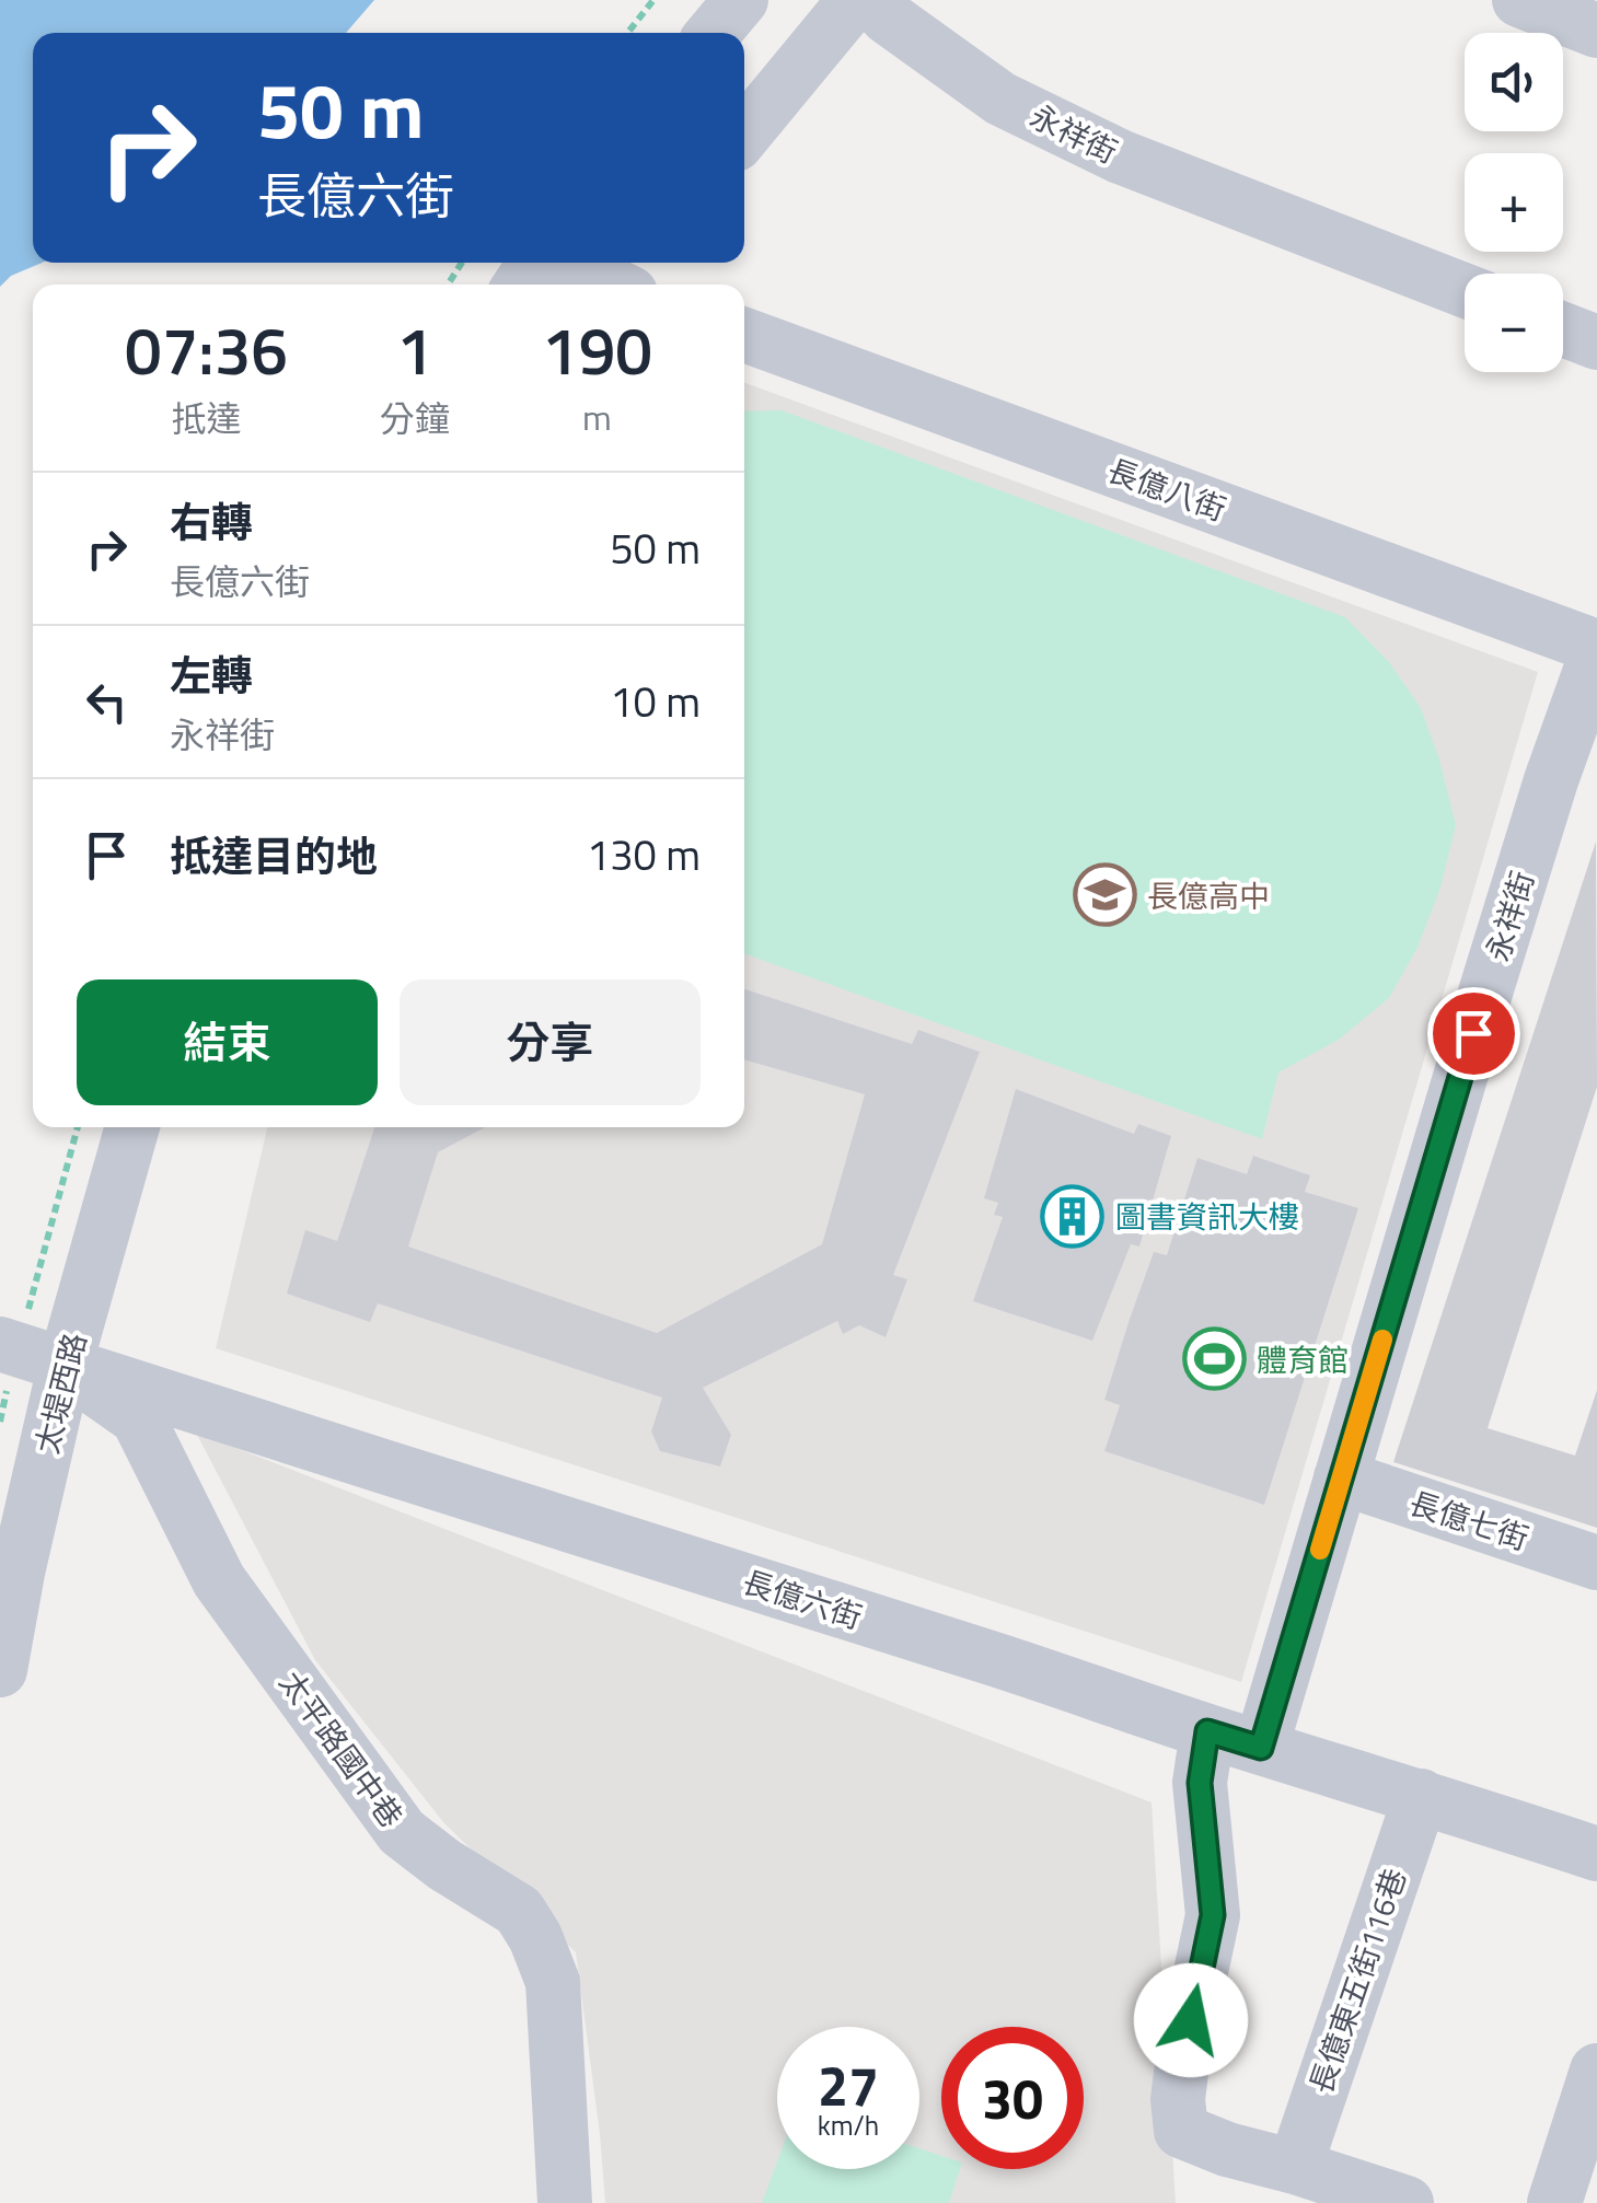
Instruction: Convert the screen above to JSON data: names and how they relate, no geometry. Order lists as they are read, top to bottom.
{
  "streets": {
    "street": [
      "永祥街",
      "長億八街",
      "太堤西路",
      "長億七街",
      "長億六街",
      "太平路國中巷",
      "長億東五街116巷"
    ]
  },
  "crossings": [
    ["永祥街", "長億八街"],
    ["永祥街", "長億七街"],
    ["永祥街", "長億六街"],
    ["太堤西路", "長億六街"],
    ["太堤西路", "太平路國中巷"],
    ["長億六街", "太平路國中巷"],
    ["長億六街", "長億東五街116巷"]
  ],
  "places": {
    "school or university": ["長億高中"],
    "building": ["圖書資訊大樓"],
    "sports": ["體育館"]
  },
  "page": {
    "map_buttons": ["+", "−"],
    "turn": ["50 m", "長億六街"],
    "eta": [
      "07:36",
      "抵達",
      "1",
      "分鐘",
      "190",
      "m"
    ],
    "list": [
      {
        "name": "右轉",
        "note": "長億六街",
        "value": "50 m"
      },
      {
        "name": "左轉",
        "note": "永祥街",
        "value": "10 m"
      },
      {
        "name": "抵達目的地",
        "value": "130 m"
      }
    ],
    "buttons": ["結束", "分享"],
    "speed": "27 km/h",
    "limit": "30"
  }
}
